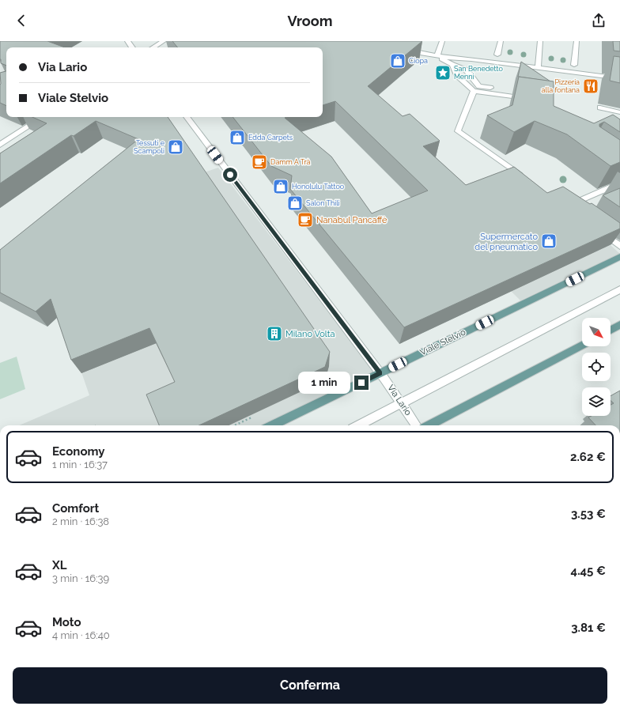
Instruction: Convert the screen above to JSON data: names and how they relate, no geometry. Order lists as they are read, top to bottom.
{
  "streets": {
    "main road": ["Viale Stelvio"],
    "street": ["Via Lario"]
  },
  "crossings": [
    ["Viale Stelvio", "Via Lario"]
  ],
  "places": {
    "shop": [
      "Ciopa",
      "Edda Carpets",
      "Tessuti e Scampoli",
      "Honolulu Tattoo",
      "Salon Thili",
      "Supermercato del pneumatico"
    ],
    "place": ["San Benedetto Menni"],
    "restaurant": ["Pizzeria alla fontana"],
    "cafe": ["Damm A Trà", "Nanabul Pancaffè"],
    "building": ["Milano Volta"]
  },
  "north": "bottom right",
  "page": {
    "header": "Vroom",
    "banner": ["Via Lario", "Viale Stelvio"],
    "bubble": "1 min",
    "list": [
      {
        "name": "Economy",
        "note": "1 min · 16:37",
        "value": "2.62 €"
      },
      {
        "name": "Comfort",
        "note": "2 min · 16:38",
        "value": "3.53 €"
      },
      {
        "name": "XL",
        "note": "3 min · 16:39",
        "value": "4.45 €"
      },
      {
        "name": "Moto",
        "note": "4 min · 16:40",
        "value": "3.81 €"
      }
    ],
    "buttons": "Conferma"
  }
}
